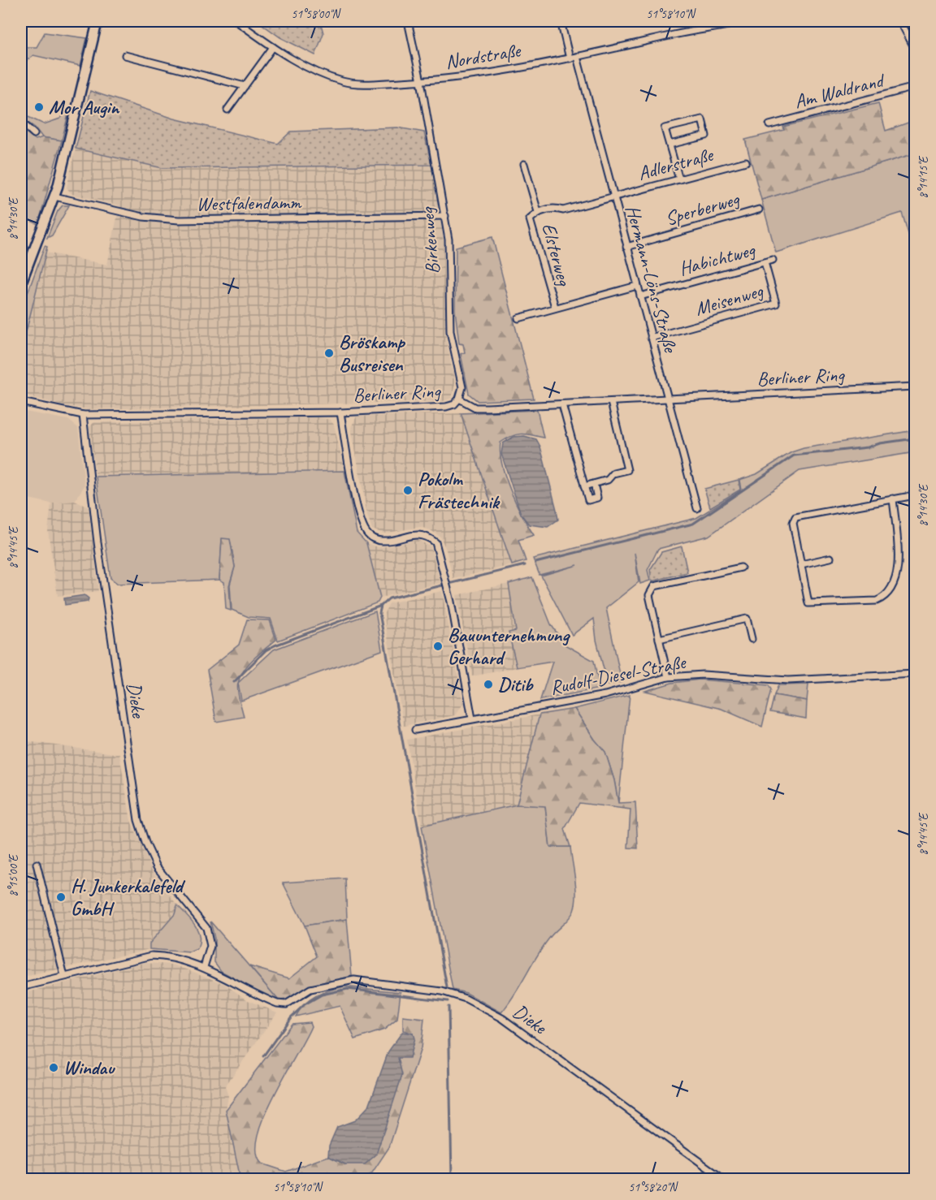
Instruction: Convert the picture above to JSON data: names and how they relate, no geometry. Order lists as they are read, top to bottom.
{
  "streets": {
    "street": [
      "Nordstraße",
      "Am Waldrand",
      "Adlerstraße",
      "Westfalendamm",
      "Sperberweg",
      "Birkenweg",
      "Elsterweg",
      "Habichtweg",
      "Hermann-Löns-Straße",
      "Meisenweg",
      "Berliner Ring",
      "Rudolf-Diesel-Straße",
      "Dieke"
    ]
  },
  "crossings": [
    ["Nordstraße", "Birkenweg"],
    ["Nordstraße", "Hermann-Löns-Straße"],
    ["Adlerstraße", "Elsterweg"],
    ["Adlerstraße", "Hermann-Löns-Straße"],
    ["Westfalendamm", "Birkenweg"],
    ["Sperberweg", "Hermann-Löns-Straße"],
    ["Birkenweg", "Berliner Ring"],
    ["Elsterweg", "Hermann-Löns-Straße"],
    ["Habichtweg", "Hermann-Löns-Straße"],
    ["Habichtweg", "Meisenweg"],
    ["Hermann-Löns-Straße", "Meisenweg"],
    ["Hermann-Löns-Straße", "Berliner Ring"],
    ["Berliner Ring", "Dieke"]
  ],
  "places": [
    "Mor Augin",
    "Bröskamp Busreisen",
    "Pokolm Frästechnik",
    "Bauunternehmung Gerhard",
    "Ditib",
    "H. Junkerkalefeld GmbH",
    "Windau"
  ],
  "coordinates": [
    "51°58'00\"N",
    "51°58'10\"N",
    "8°14'15\"E",
    "8°14'30\"E",
    "8°14'45\"E",
    "8°15'00\"E",
    "51°58'20\"N"
  ]
}
